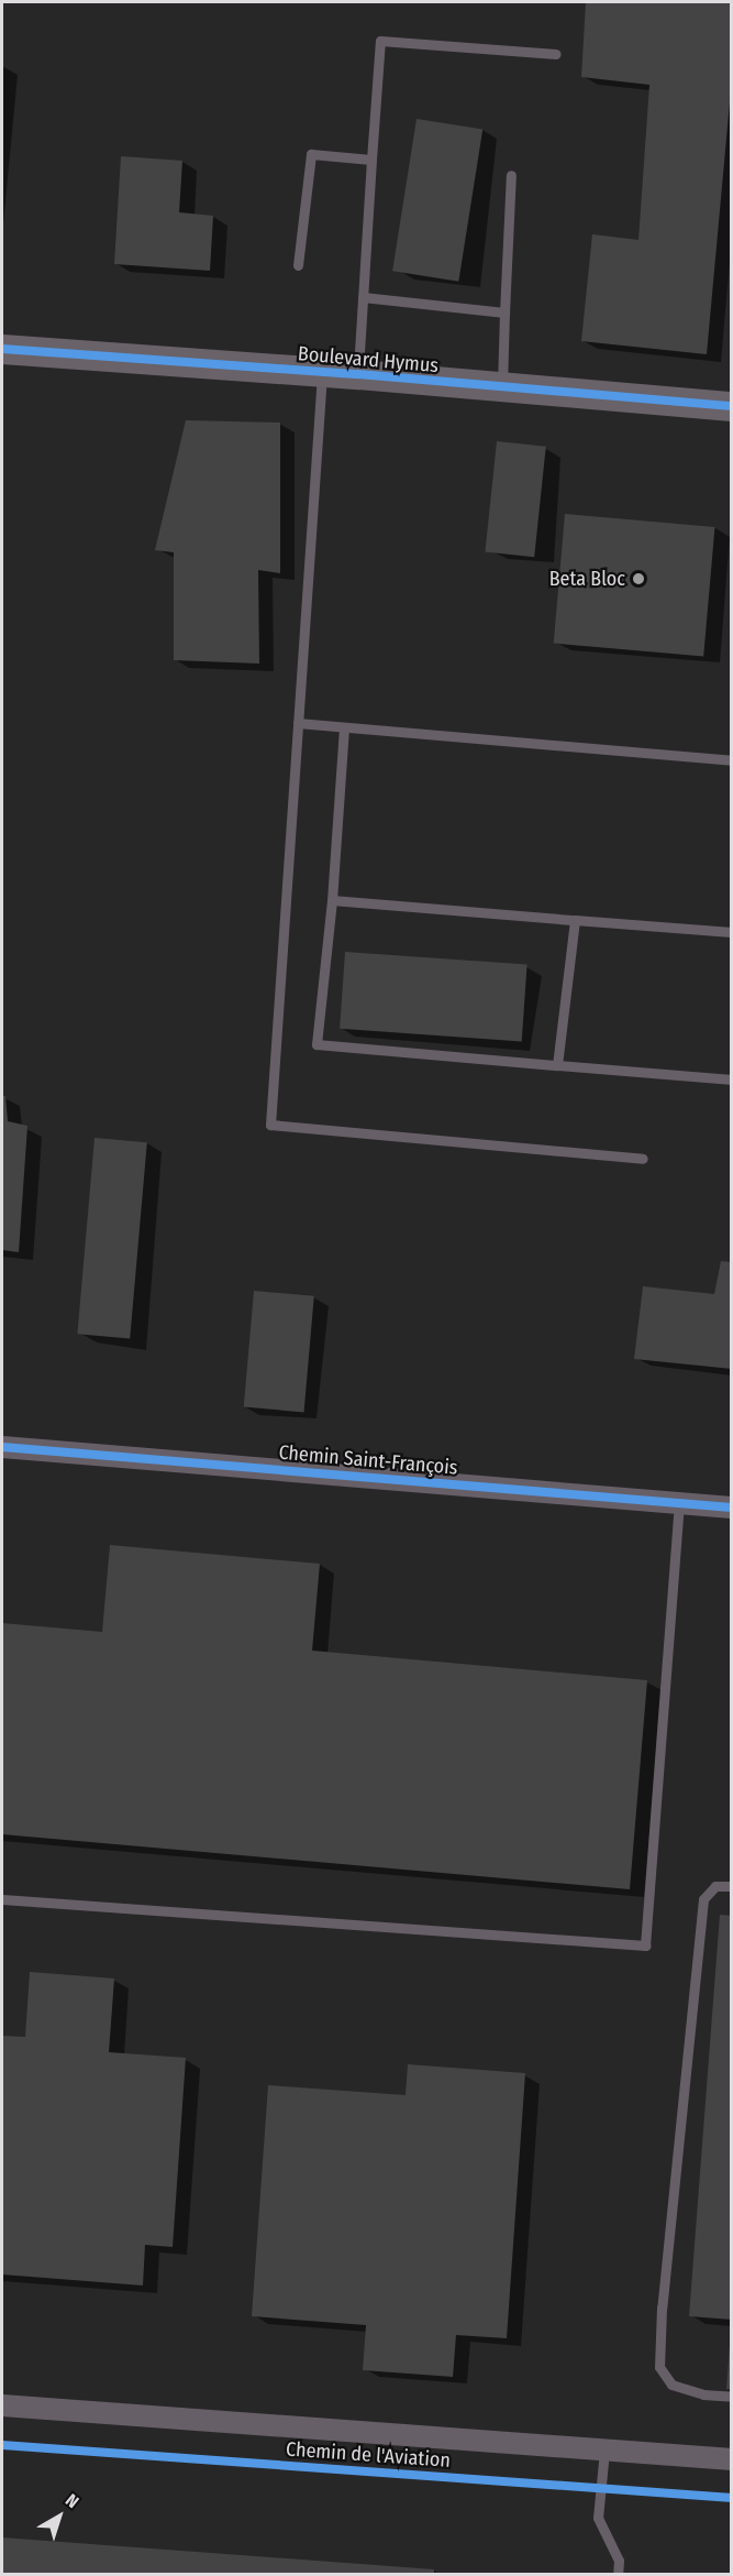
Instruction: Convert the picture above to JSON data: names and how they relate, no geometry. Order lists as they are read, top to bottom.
{
  "streets": {
    "street": ["Boulevard Hymus", "Chemin Saint-François", "Chemin de l'Aviation"]
  },
  "places": ["Beta Bloc"],
  "north": "top right"
}
